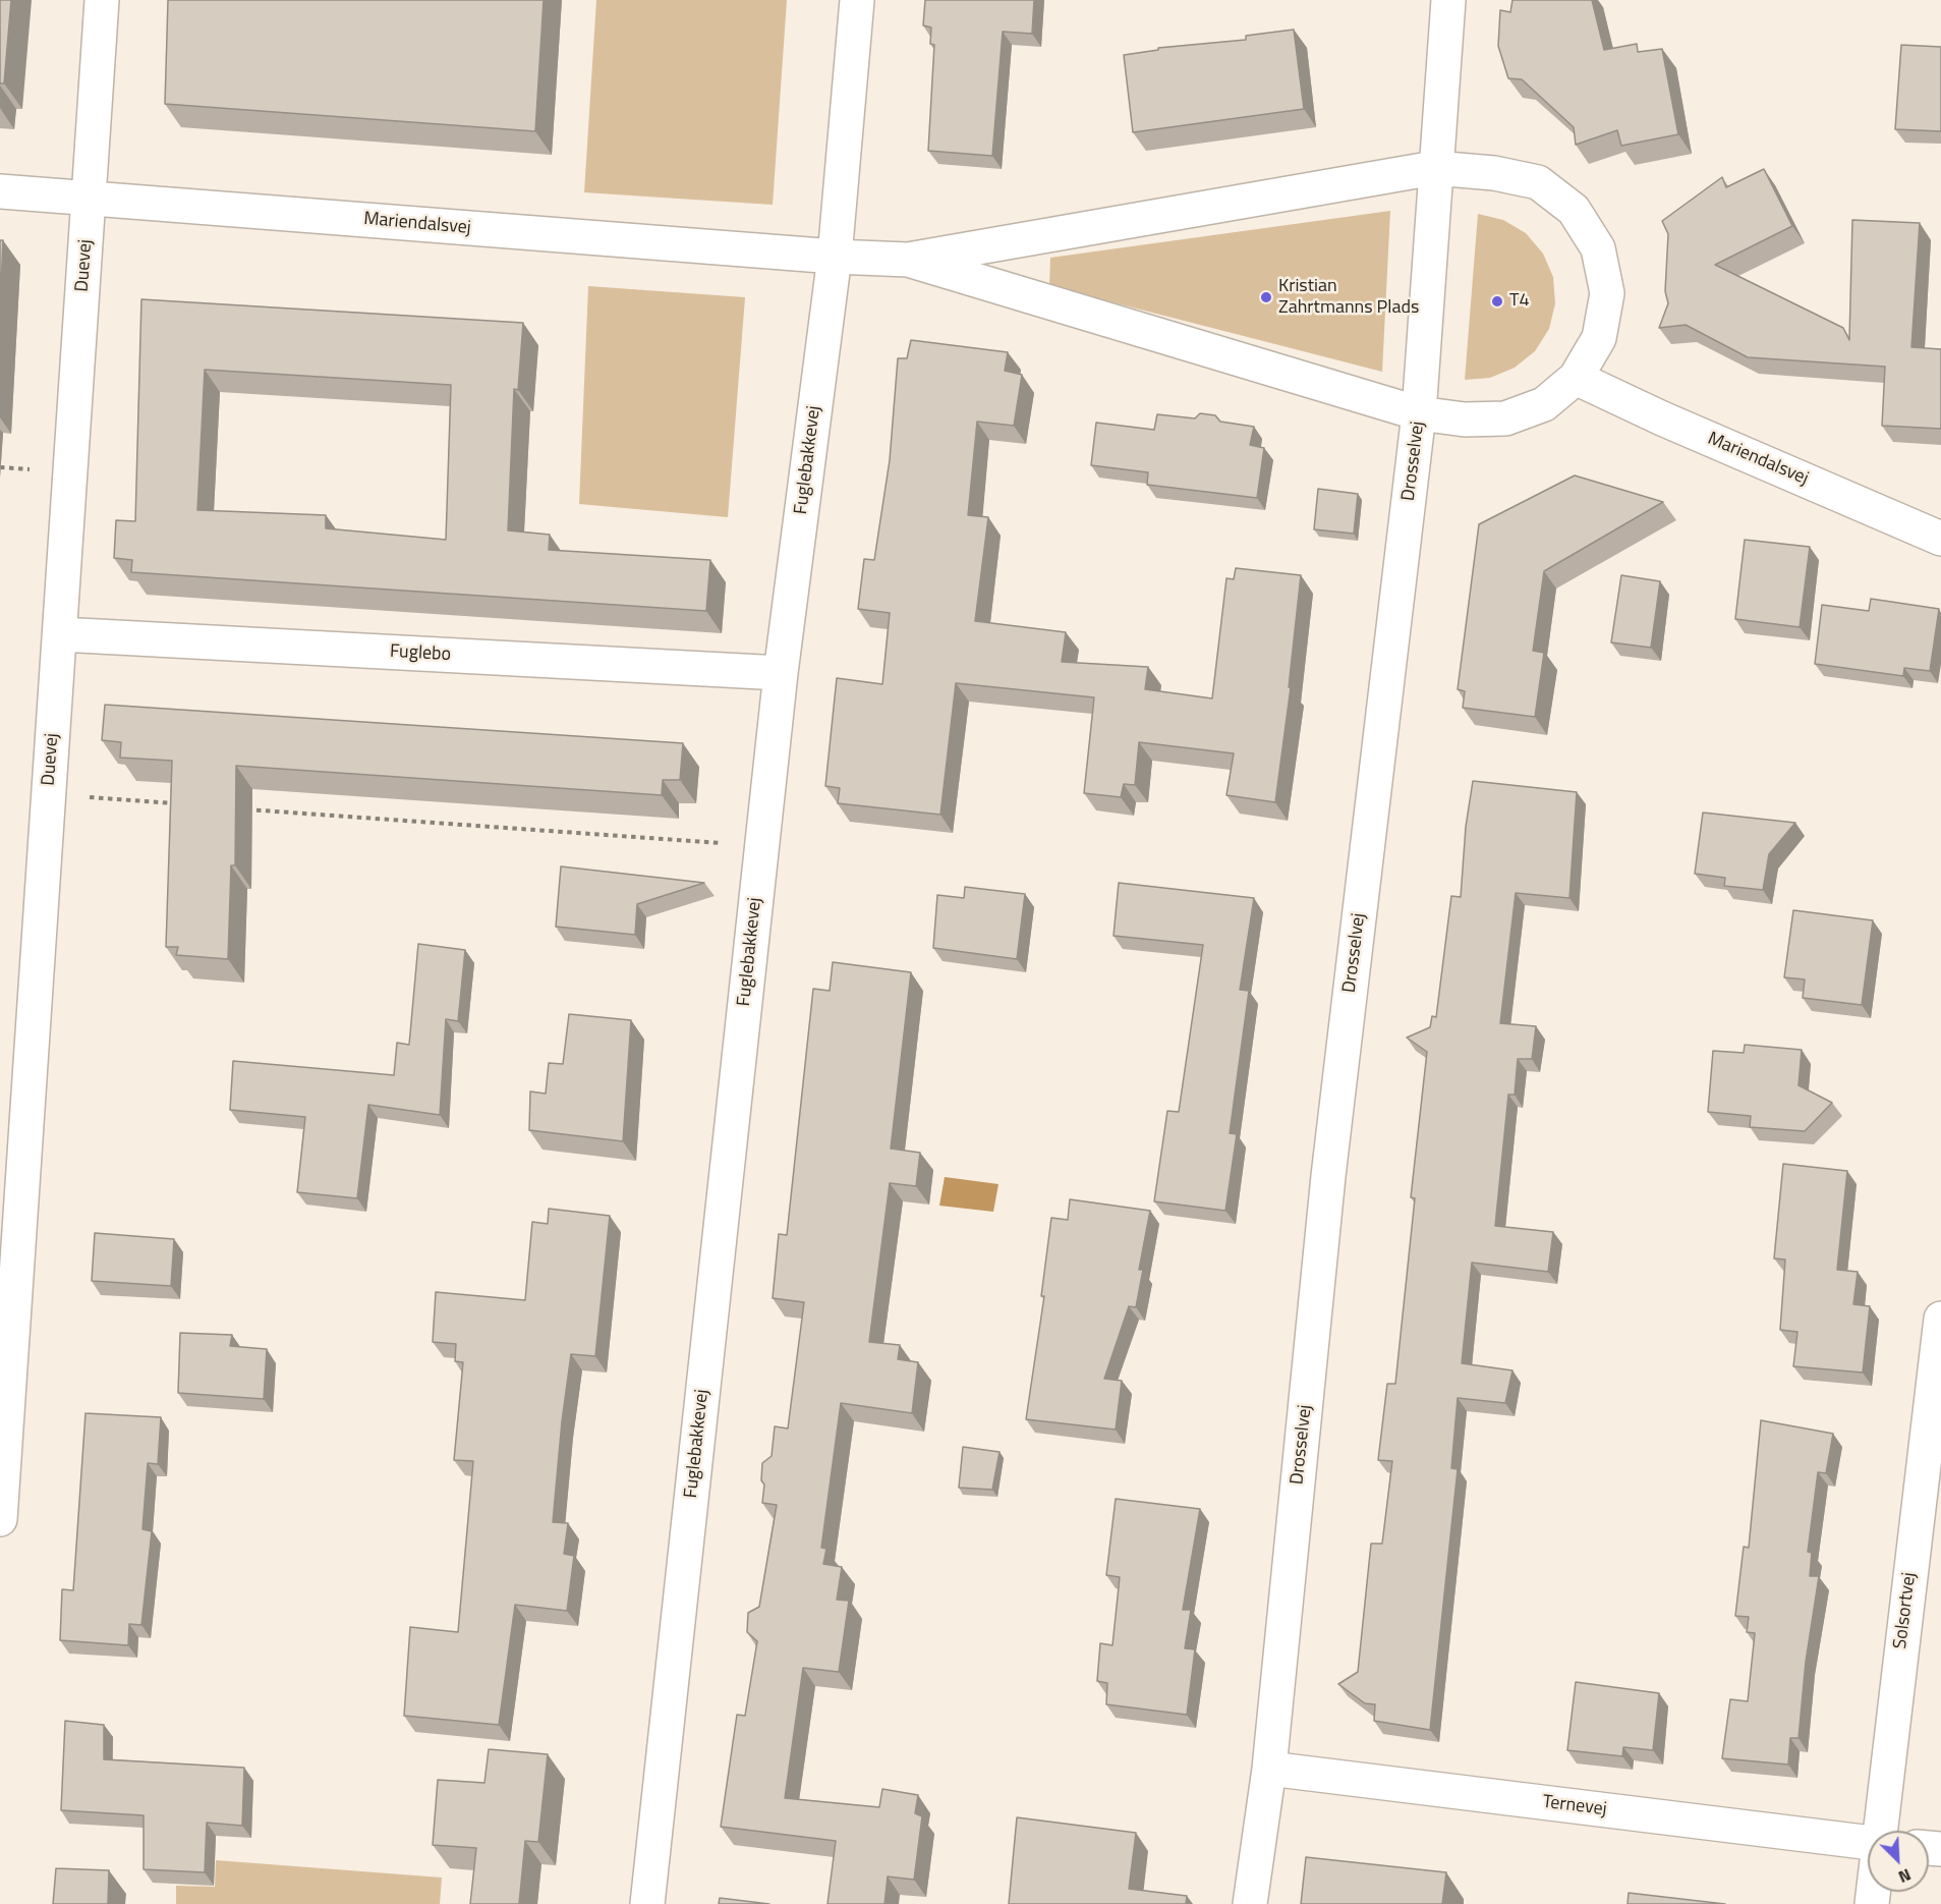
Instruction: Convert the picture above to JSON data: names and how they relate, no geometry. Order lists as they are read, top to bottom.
{
  "streets": {
    "street": [
      "Mariendalsvej",
      "Duevej",
      "Fuglebakkevej",
      "Drosselvej",
      "Fuglebo",
      "Solsortvej",
      "Ternevej"
    ]
  },
  "crossings": [
    ["Mariendalsvej", "Duevej"],
    ["Mariendalsvej", "Fuglebakkevej"],
    ["Duevej", "Fuglebo"],
    ["Fuglebakkevej", "Fuglebo"],
    ["Drosselvej", "Ternevej"]
  ],
  "places": ["Kristian Zahrtmanns Plads", "T4"],
  "north": "bottom right"
}
